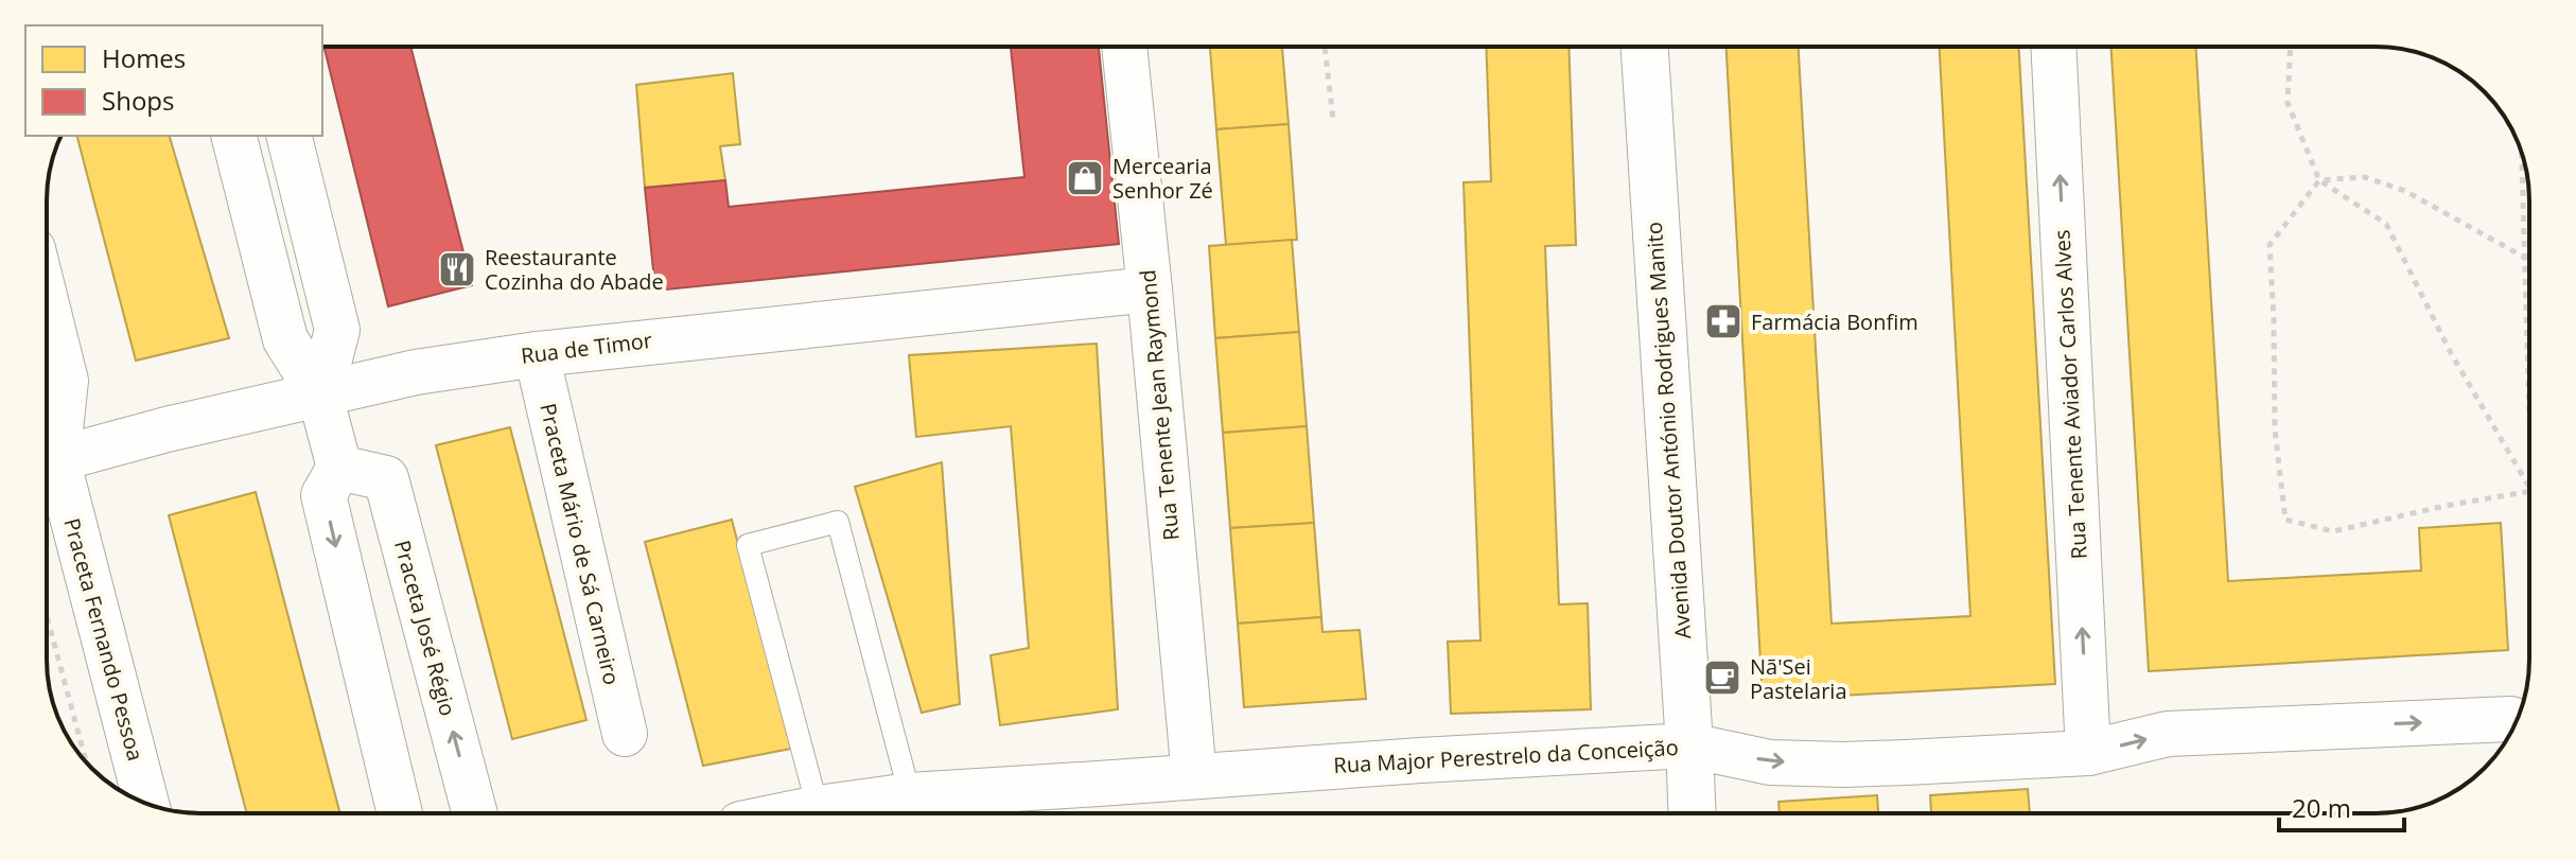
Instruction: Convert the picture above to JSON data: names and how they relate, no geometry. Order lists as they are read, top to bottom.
{
  "streets": {
    "street": [
      "Rua de Timor",
      "Rua Tenente Aviador Carlos Alves",
      "Rua Tenente Jean Raymond",
      "Avenida Doutor António Rodrigues Manito",
      "Praceta Mário de Sá Carneiro",
      "Praceta José Régio",
      "Praceta Fernando Pessoa",
      "Rua Major Perestrelo da Conceição"
    ]
  },
  "crossings": [
    ["Rua de Timor", "Rua Tenente Jean Raymond"],
    ["Rua de Timor", "Praceta Mário de Sá Carneiro"],
    ["Rua Tenente Aviador Carlos Alves", "Rua Major Perestrelo da Conceição"],
    ["Rua Tenente Jean Raymond", "Rua Major Perestrelo da Conceição"],
    ["Avenida Doutor António Rodrigues Manito", "Rua Major Perestrelo da Conceição"]
  ],
  "one_way": ["Rua Tenente Aviador Carlos Alves", "Rua Major Perestrelo da Conceição"],
  "places": {
    "shop": ["Mercearia Senhor Zé"],
    "restaurant": ["Reestaurante Cozinha do Abade"],
    "pharmacy": ["Farmácia Bonfim"],
    "cafe": ["Nã'Sei Pastelaria"]
  },
  "legend": ["Homes", "Shops"],
  "scale_bar": "20 m"
}
